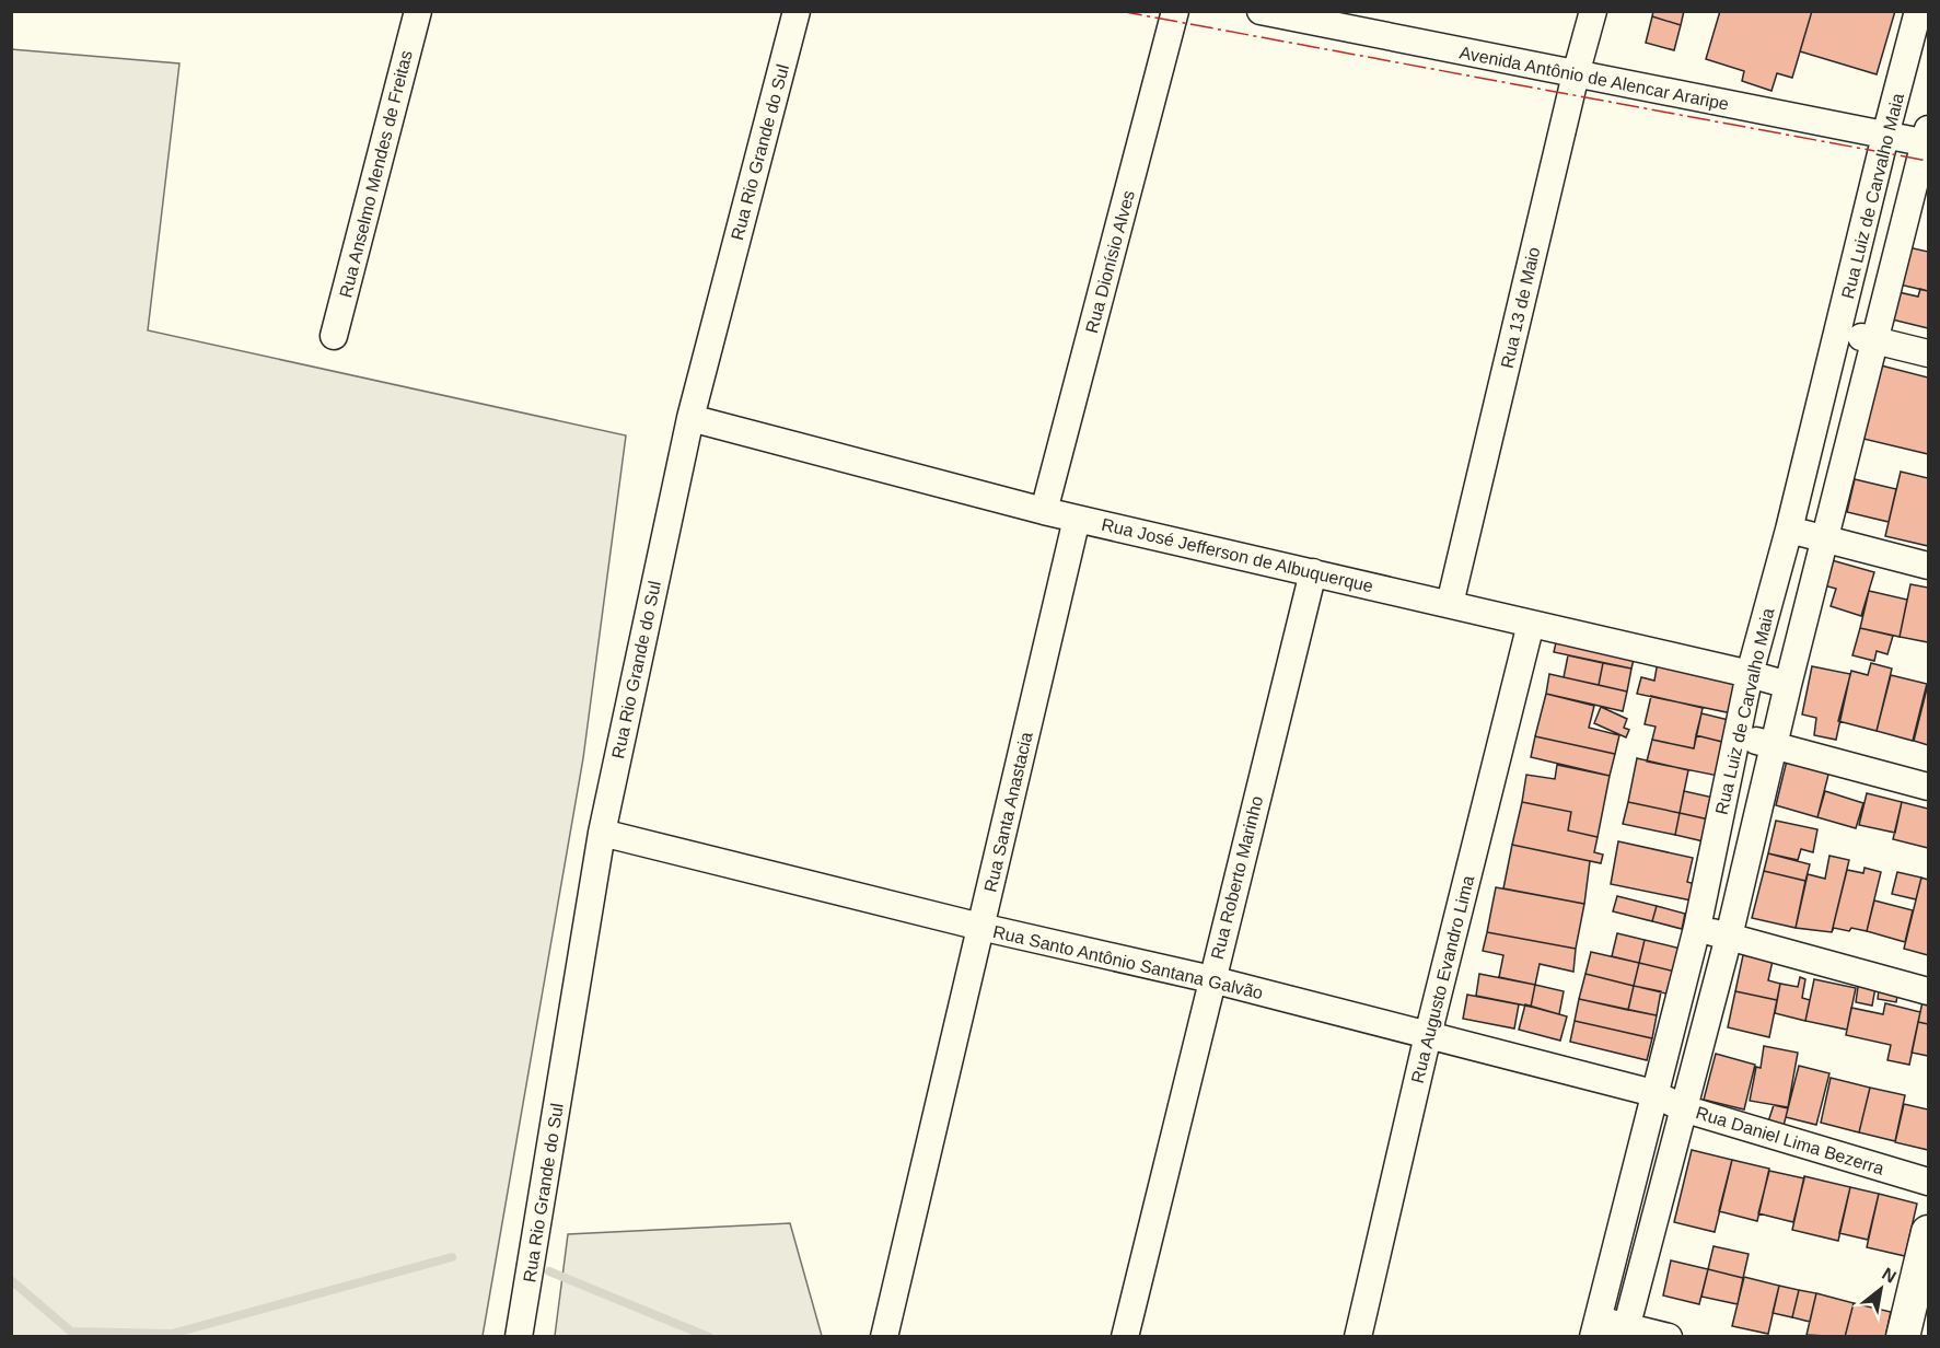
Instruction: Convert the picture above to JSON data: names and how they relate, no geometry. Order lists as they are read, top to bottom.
{
  "streets": {
    "street": [
      "Avenida Antônio de Alencar Araripe",
      "Rua Rio Grande do Sul",
      "Rua Anselmo Mendes de Freitas",
      "Rua Luiz de Carvalho Maia",
      "Rua Dionísio Alves",
      "Rua 13 de Maio",
      "Rua José Jefferson de Albuquerque",
      "Rua Santa Anastacia",
      "Rua Roberto Marinho",
      "Rua Santo Antônio Santana Galvão",
      "Rua Augusto Evandro Lima",
      "Rua Daniel Lima Bezerra"
    ]
  },
  "crossings": [
    ["Avenida Antônio de Alencar Araripe", "Rua Luiz de Carvalho Maia"],
    ["Avenida Antônio de Alencar Araripe", "Rua 13 de Maio"],
    ["Rua Rio Grande do Sul", "Rua José Jefferson de Albuquerque"],
    ["Rua Rio Grande do Sul", "Rua Santo Antônio Santana Galvão"],
    ["Rua Luiz de Carvalho Maia", "Rua José Jefferson de Albuquerque"],
    ["Rua Luiz de Carvalho Maia", "Rua Santo Antônio Santana Galvão"],
    ["Rua Luiz de Carvalho Maia", "Rua Daniel Lima Bezerra"],
    ["Rua Dionísio Alves", "Rua José Jefferson de Albuquerque"],
    ["Rua 13 de Maio", "Rua José Jefferson de Albuquerque"],
    ["Rua José Jefferson de Albuquerque", "Rua Santa Anastacia"],
    ["Rua José Jefferson de Albuquerque", "Rua Roberto Marinho"],
    ["Rua José Jefferson de Albuquerque", "Rua Augusto Evandro Lima"],
    ["Rua Santa Anastacia", "Rua Santo Antônio Santana Galvão"],
    ["Rua Roberto Marinho", "Rua Santo Antônio Santana Galvão"],
    ["Rua Santo Antônio Santana Galvão", "Rua Augusto Evandro Lima"],
    ["Rua Santo Antônio Santana Galvão", "Rua Daniel Lima Bezerra"]
  ],
  "north": "top right"
}
